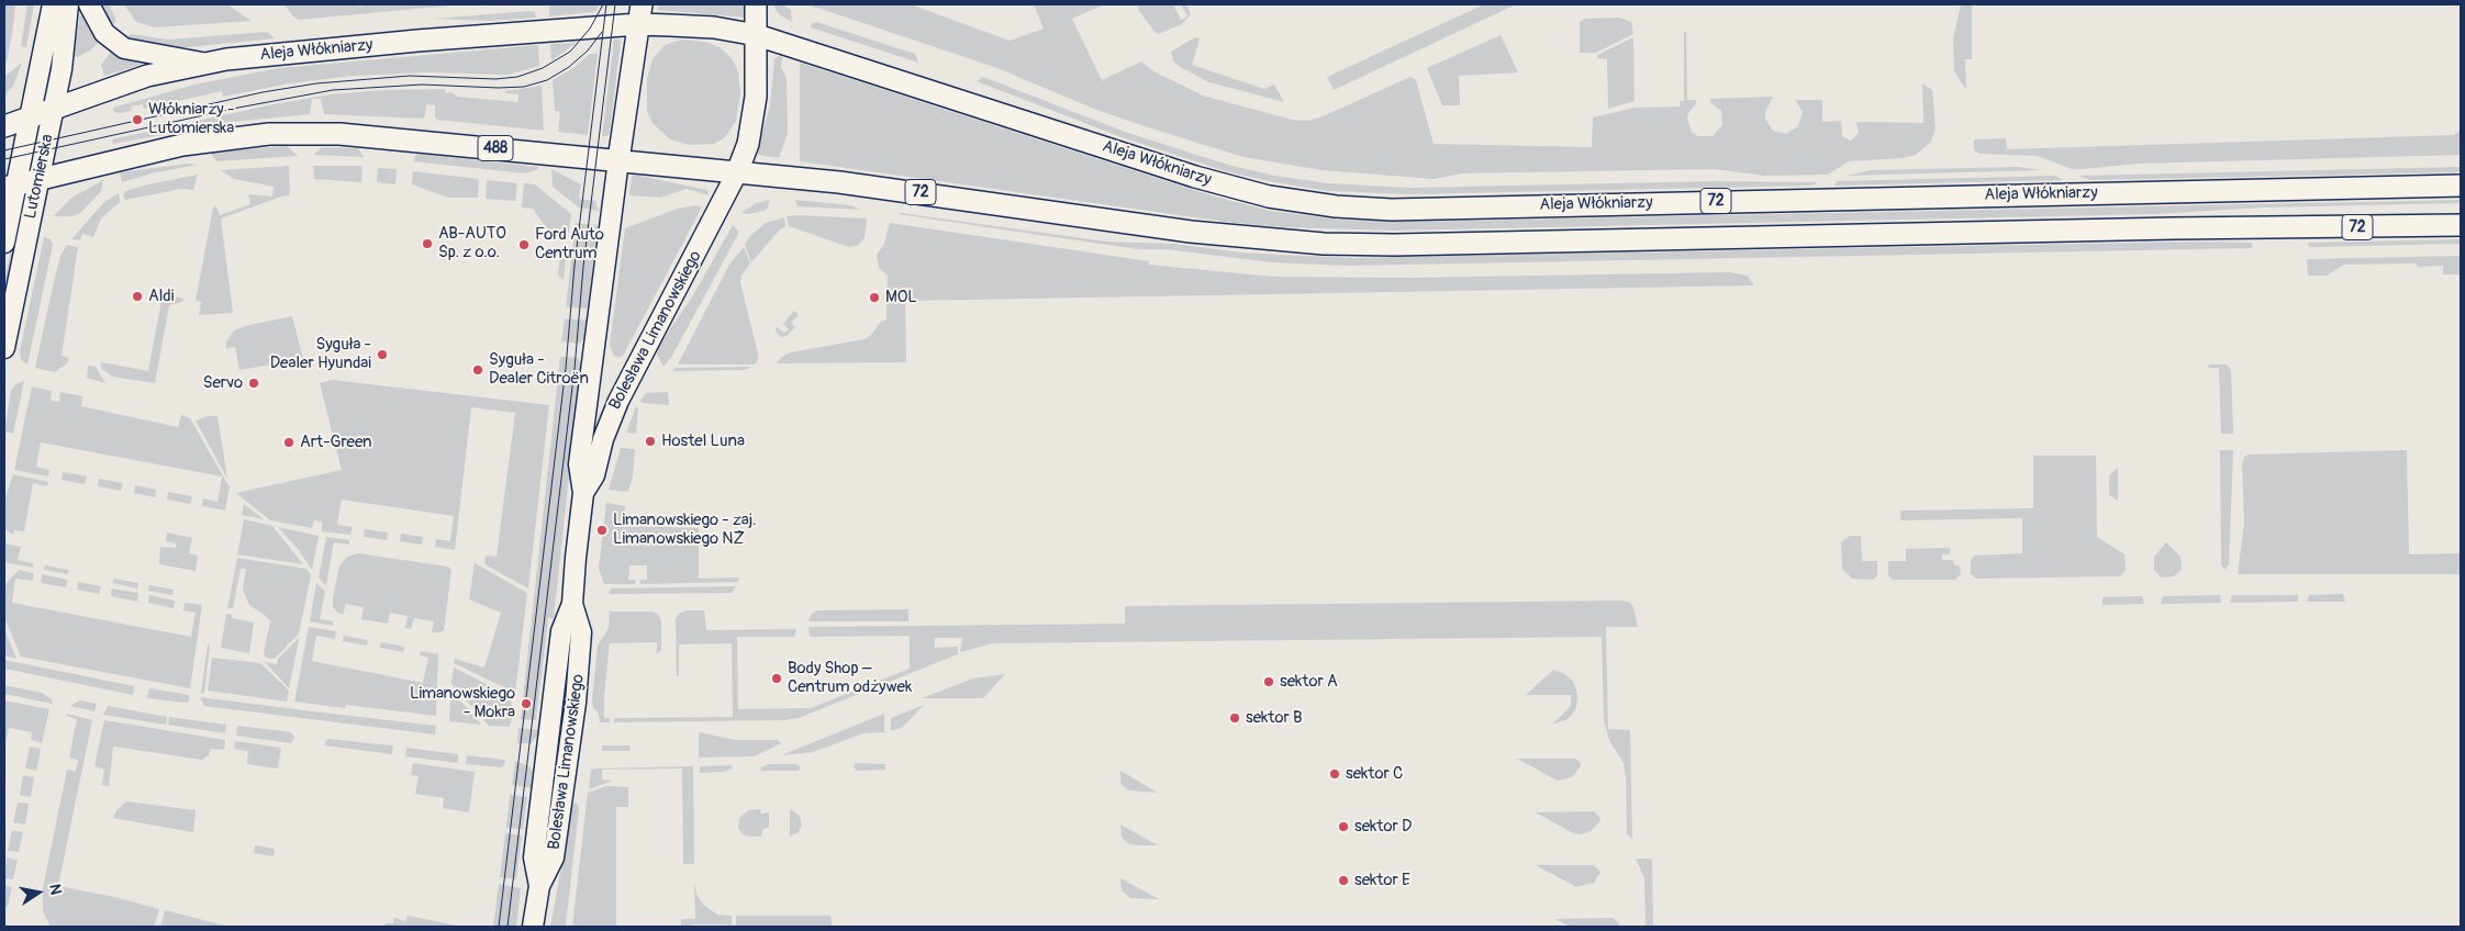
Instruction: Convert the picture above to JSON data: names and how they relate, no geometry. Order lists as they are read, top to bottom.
{
  "streets": {
    "main road": ["Aleja Włókniarzy", "488", "72"],
    "street": ["Lutomierska", "Bolesława Limanowskiego"]
  },
  "crossings": [
    ["Aleja Włókniarzy", "Lutomierska"],
    ["488", "Lutomierska"],
    ["488", "72"],
    ["488", "Bolesława Limanowskiego"],
    ["72", "Bolesława Limanowskiego"]
  ],
  "places": [
    "Włókniarzy - Lutomierska",
    "AB-AUTO Sp. z o.o.",
    "Ford Auto Centrum",
    "Aldi",
    "MOL",
    "Syguła - Dealer Hyundai",
    "Syguła - Dealer Citroën",
    "Servo",
    "Hostel Luna",
    "Art-Green",
    "Limanowskiego - zaj. Limanowskiego NŻ",
    "Body Shop – Centrum odżywek",
    "sektor A",
    "Limanowskiego - Mokra",
    "sektor B",
    "sektor C",
    "sektor D",
    "sektor E"
  ],
  "north": "right"
}
